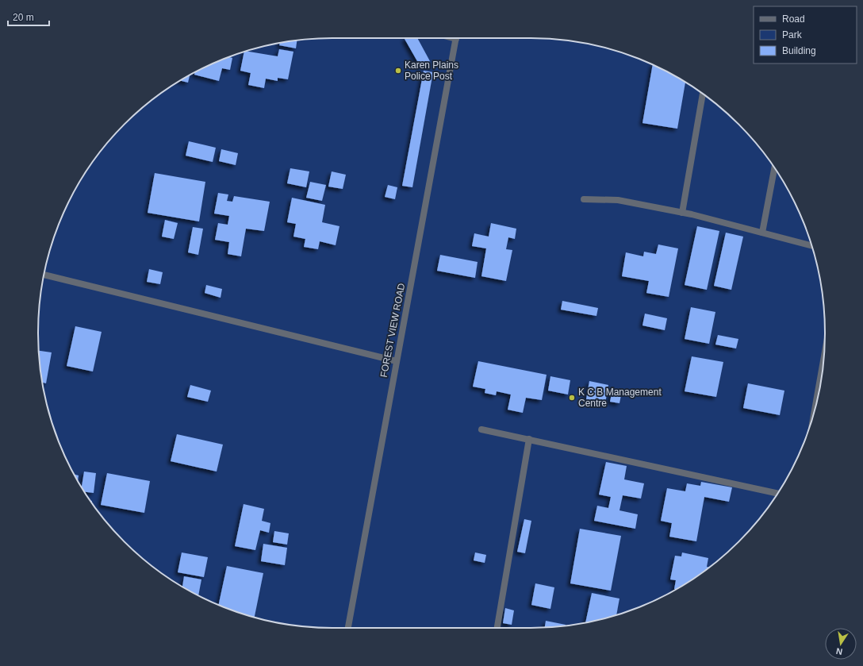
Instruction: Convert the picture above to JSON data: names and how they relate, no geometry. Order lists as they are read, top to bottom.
{
  "streets": {
    "street": ["FOREST VIEW ROAD"]
  },
  "places": ["Karen Plains Police Post", "K C B Management Centre"],
  "legend": ["Road", "Park", "Building"],
  "scale_bar": "20 m",
  "north": "bottom"
}
